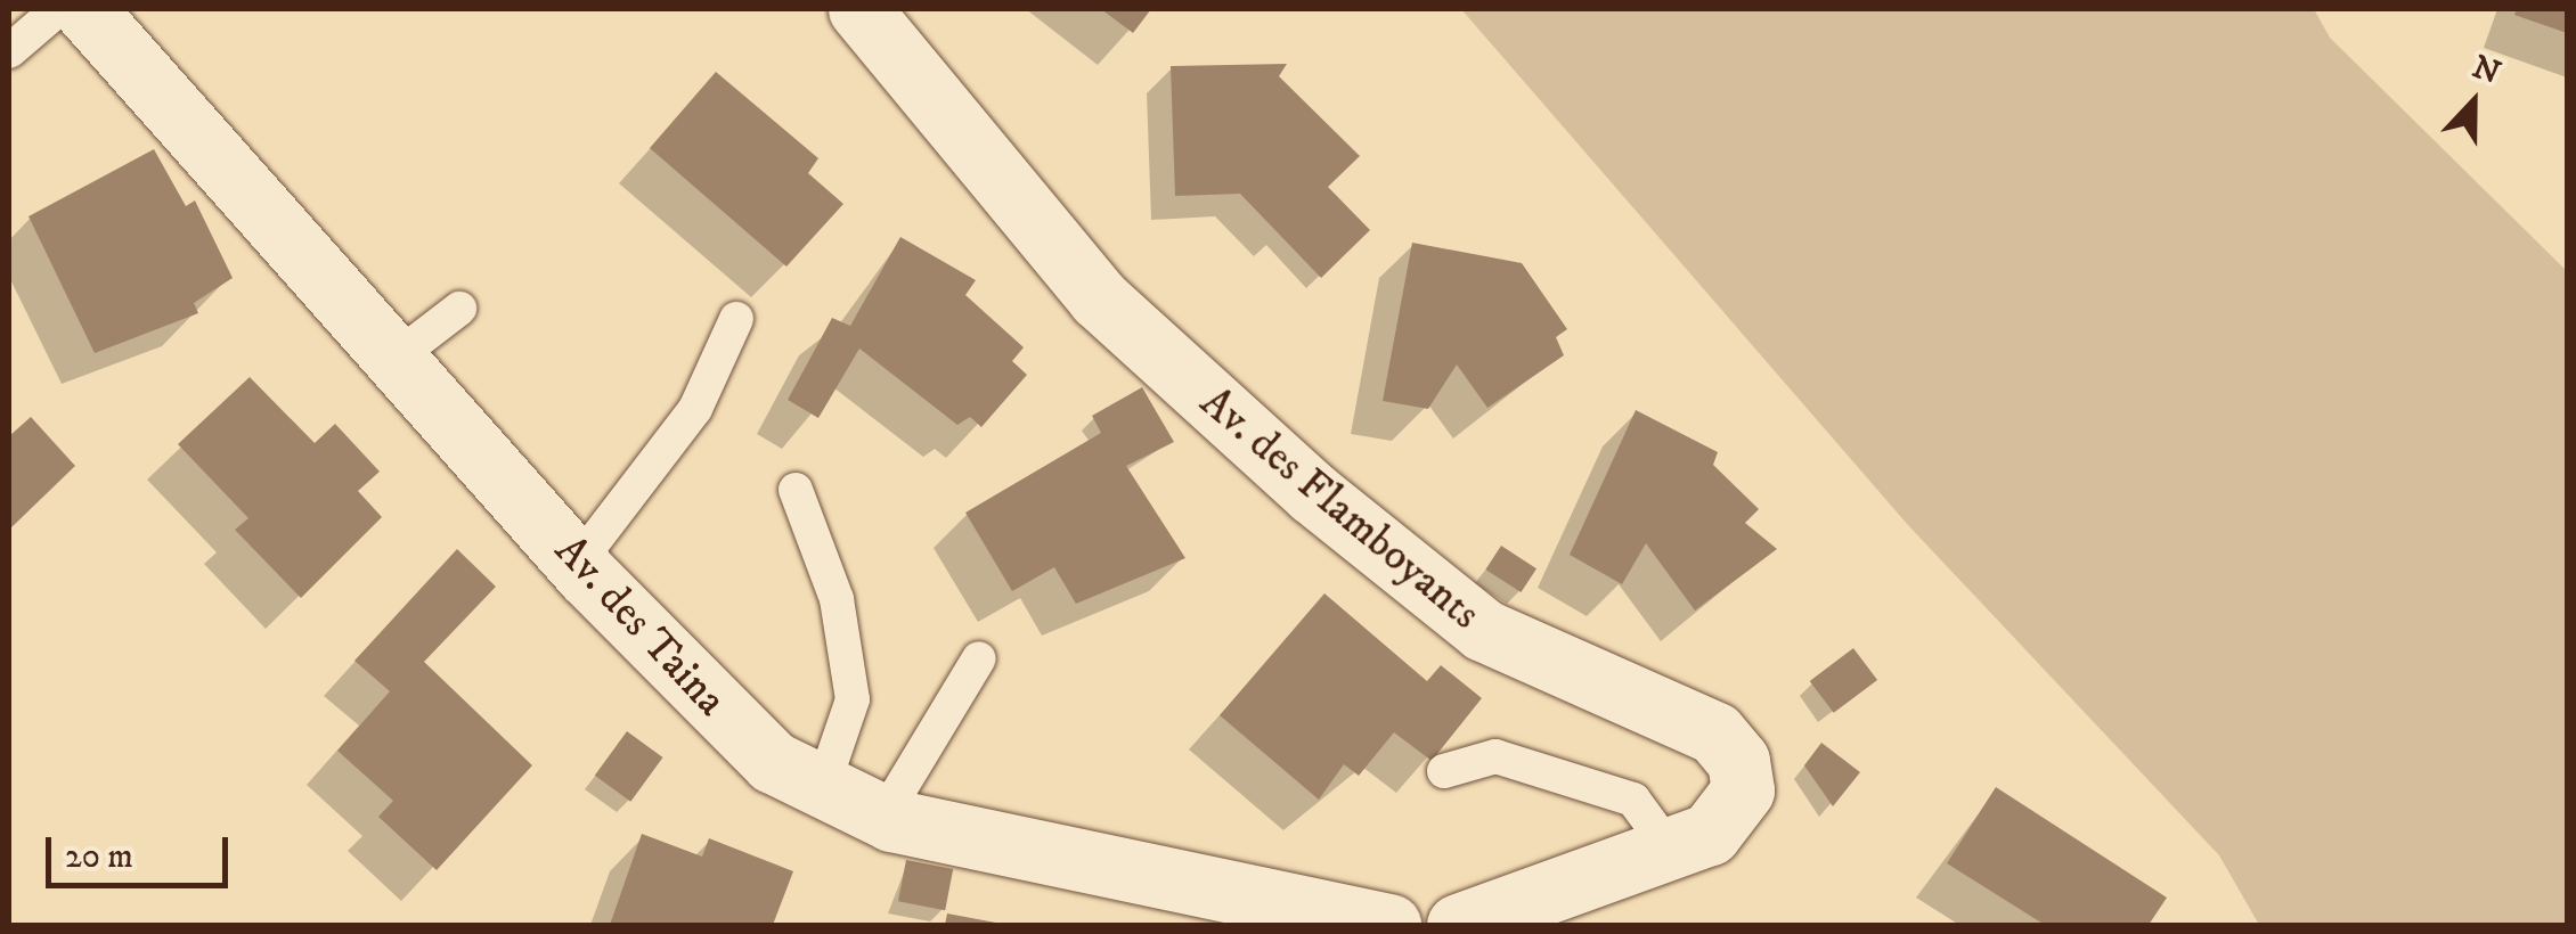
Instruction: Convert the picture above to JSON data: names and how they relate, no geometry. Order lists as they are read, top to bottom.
{
  "streets": {
    "street": ["Av. des Flamboyants", "Av. des Taina"]
  },
  "scale_bar": "20 m",
  "north": "top"
}
